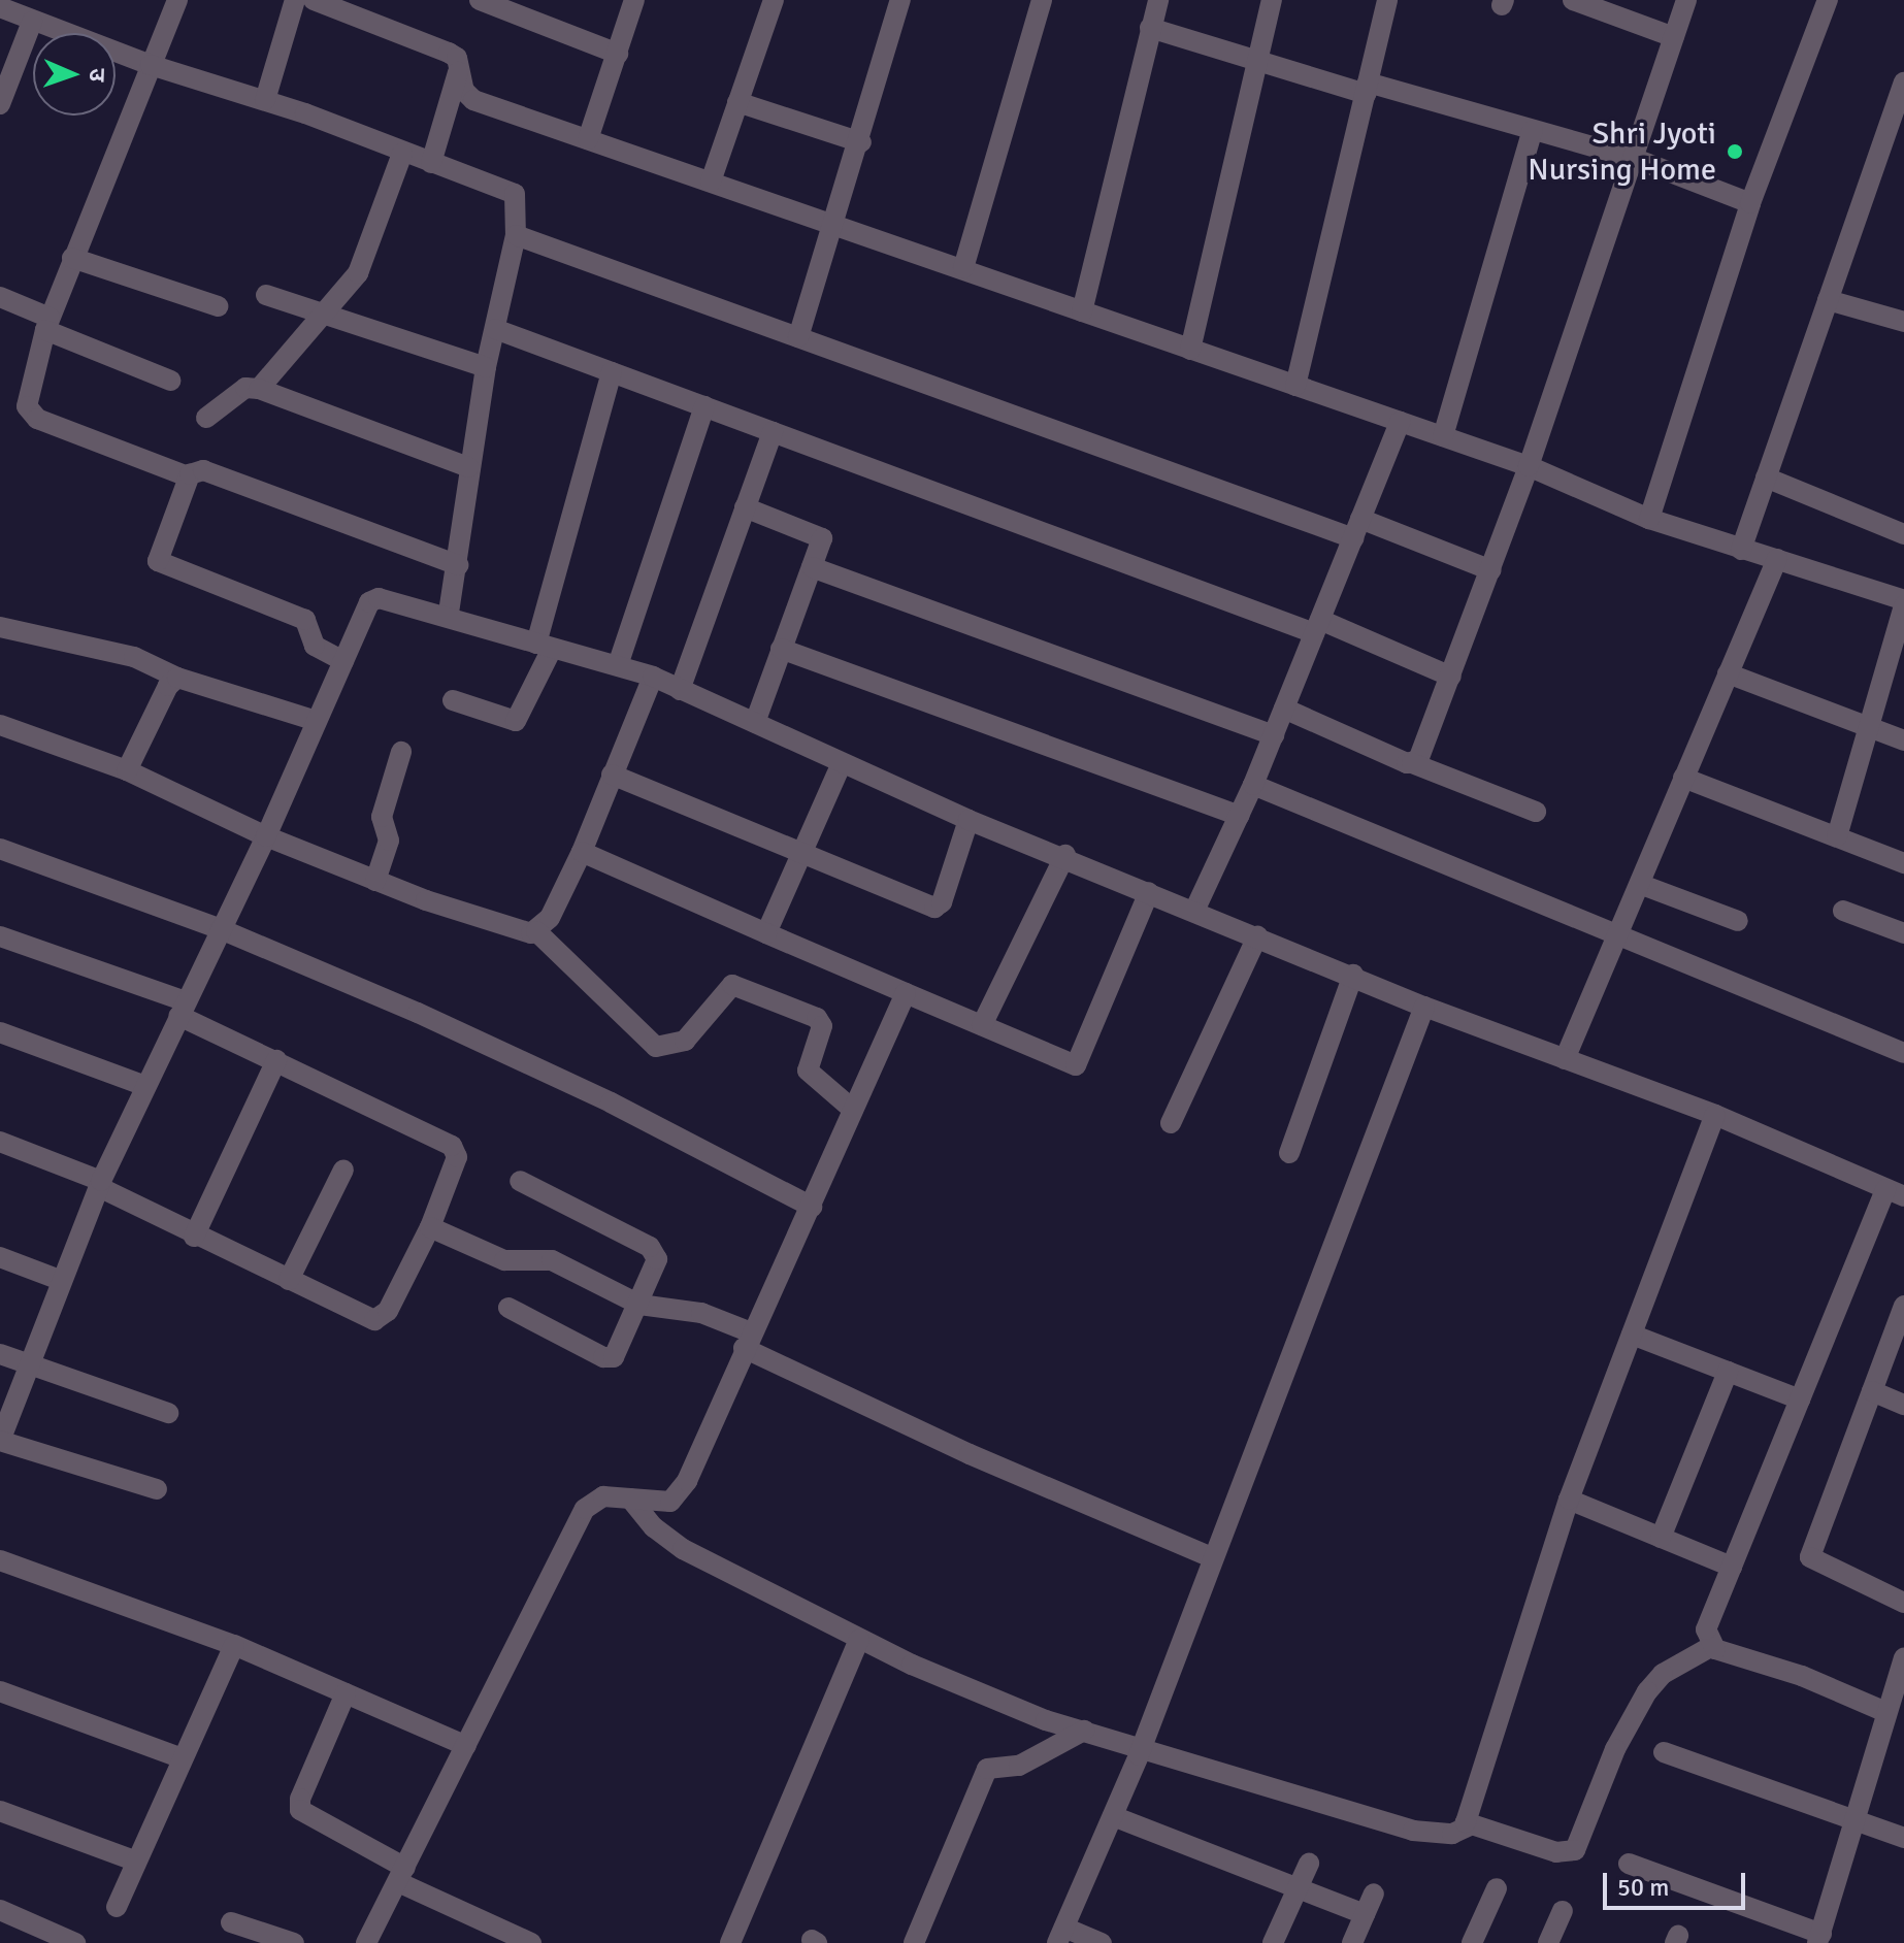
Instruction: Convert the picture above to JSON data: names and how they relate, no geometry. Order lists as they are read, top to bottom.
{
  "places": ["Shri Jyoti Nursing Home"],
  "scale_bar": "50 m",
  "north": "right"
}
